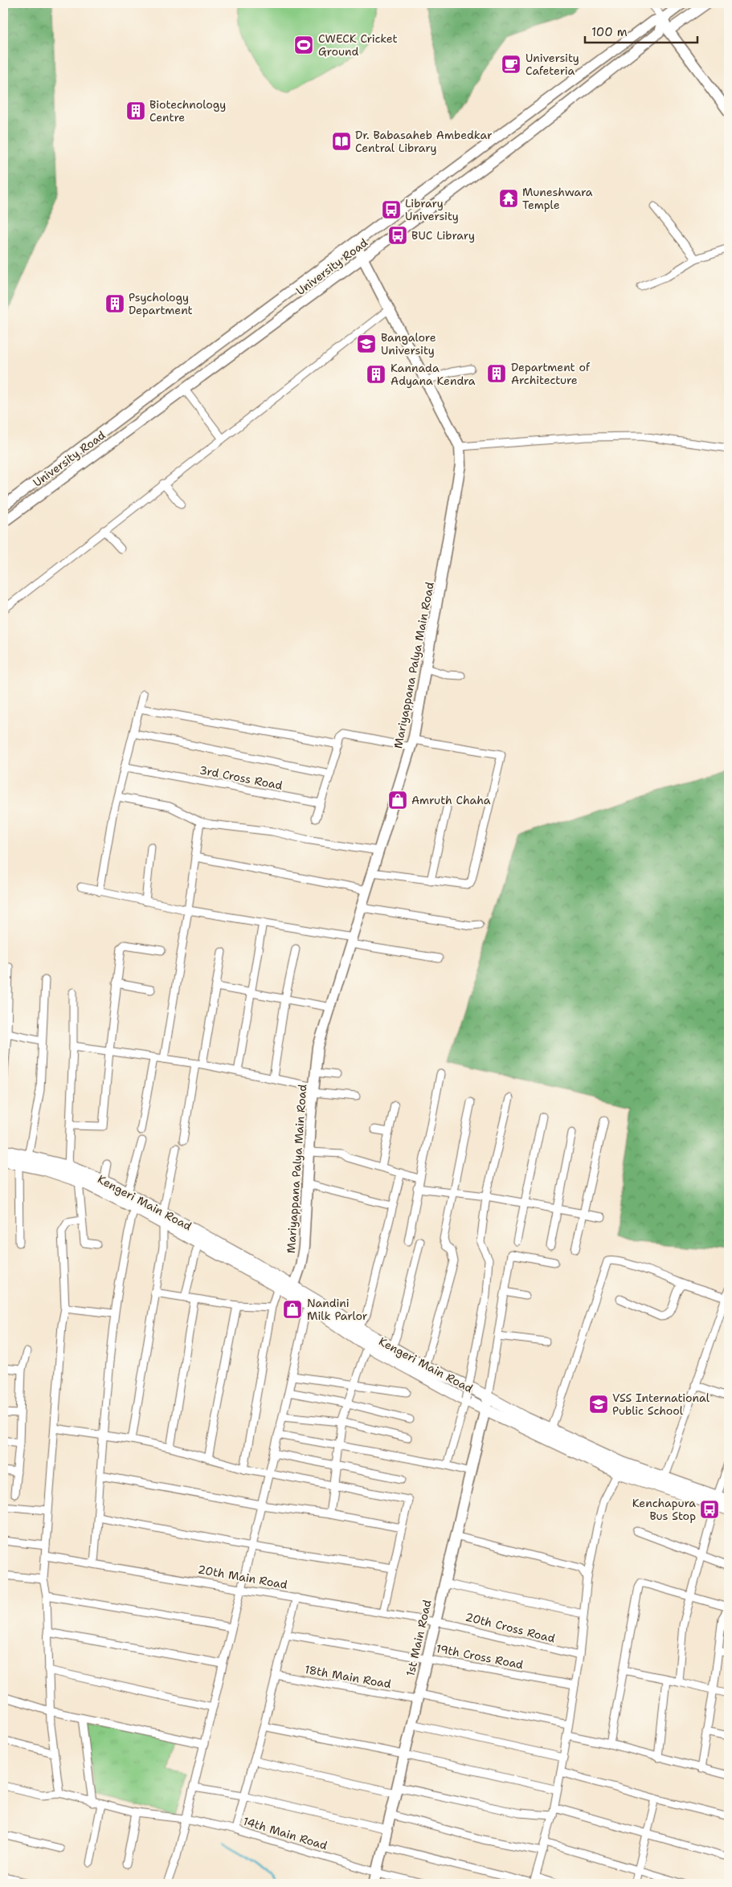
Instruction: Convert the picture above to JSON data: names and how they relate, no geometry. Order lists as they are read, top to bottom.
{
  "streets": {
    "main road": ["Kengeri Main Road"],
    "street": [
      "University Road",
      "Mariyappana Palya Main Road",
      "3rd Cross Road",
      "20th Main Road",
      "20th Cross Road",
      "1st Main Road",
      "19th Cross Road",
      "18th Main Road",
      "14th Main Road"
    ]
  },
  "crossings": [
    ["University Road", "Mariyappana Palya Main Road"],
    ["Mariyappana Palya Main Road", "Kengeri Main Road"],
    ["Kengeri Main Road", "1st Main Road"],
    ["20th Main Road", "20th Cross Road"],
    ["20th Main Road", "1st Main Road"],
    ["20th Cross Road", "1st Main Road"],
    ["1st Main Road", "19th Cross Road"],
    ["1st Main Road", "18th Main Road"],
    ["1st Main Road", "14th Main Road"]
  ],
  "places": {
    "sports": ["CWECK Cricket Ground"],
    "cafe": ["University Cafeteria"],
    "building": [
      "Biotechnology Centre",
      "Psychology Department",
      "Department of Architecture",
      "Kannada Adyana Kendra"
    ],
    "library": ["Dr. Babasaheb Ambedkar Central Library"],
    "temple": ["Muneshwara Temple"],
    "bus stop": ["Library University", "BUC Library", "Kenchapura Bus Stop"],
    "school or university": ["Bangalore University", "VSS International Public School"],
    "shop": ["Amruth Chaha", "Nandini Milk Parlor"]
  },
  "scale_bar": "100 m"
}
